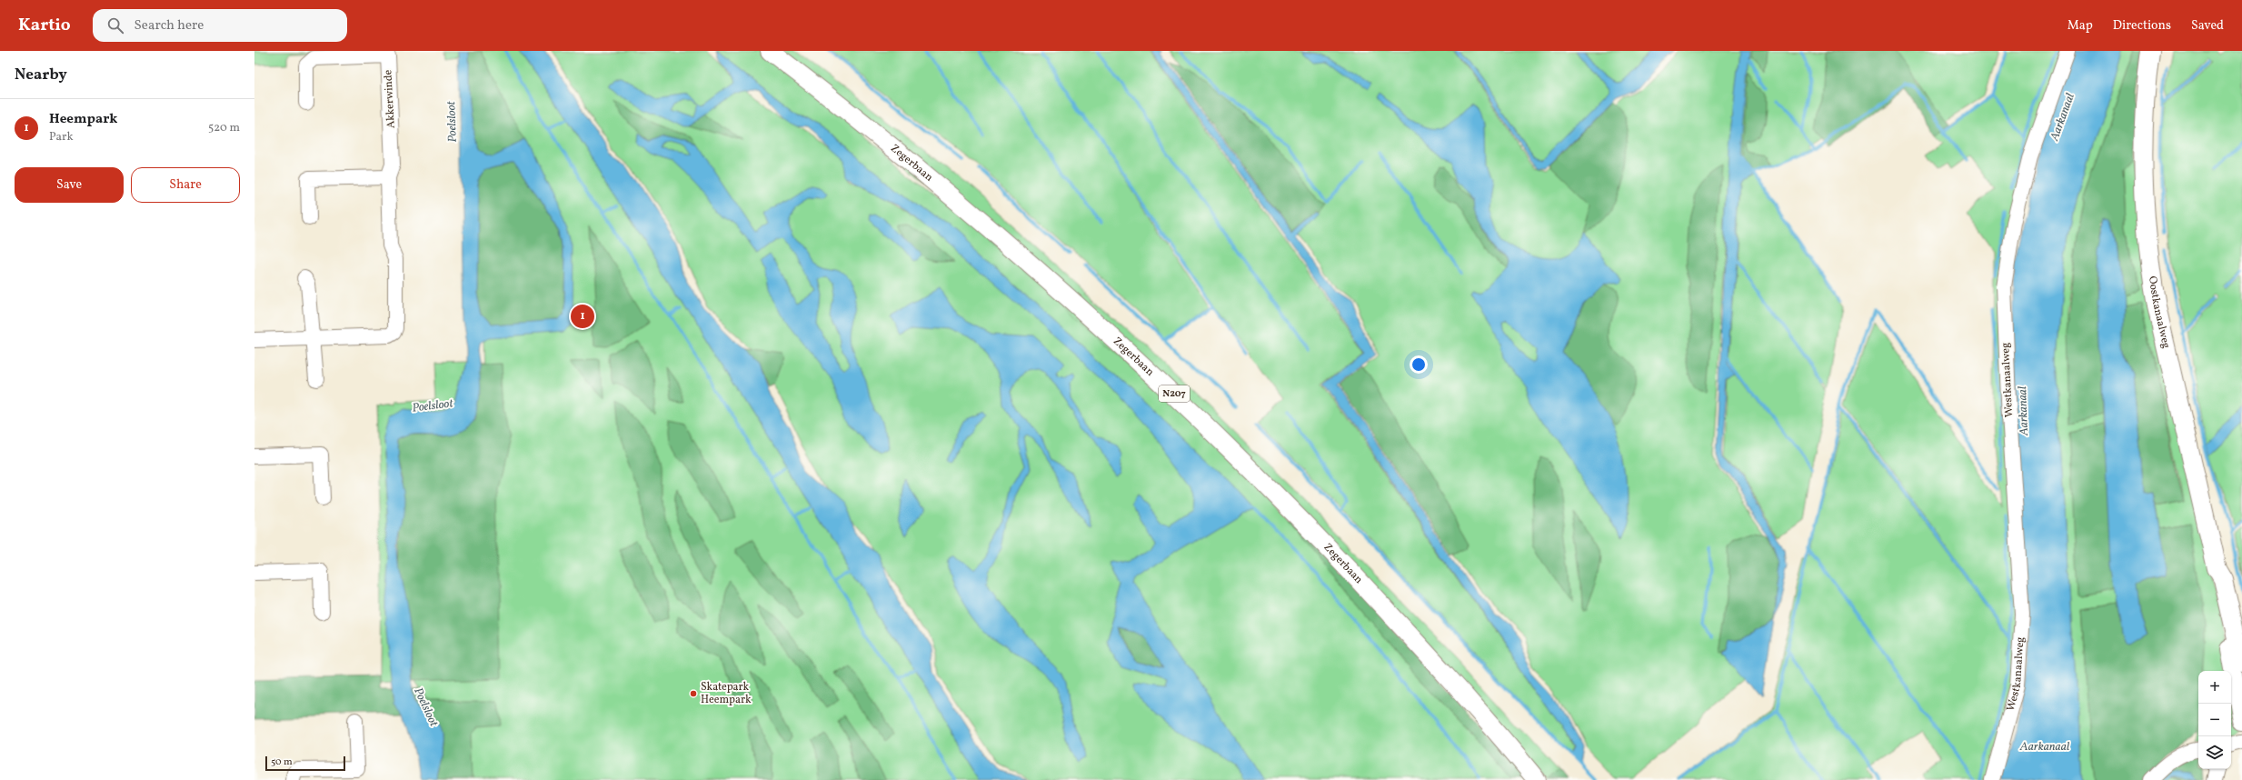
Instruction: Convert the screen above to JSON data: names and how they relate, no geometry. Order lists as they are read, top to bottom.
{
  "streets": {
    "main road": ["Zegerbaan", "Oostkanaalweg", "N207"],
    "street": ["Akkerwinde", "Westkanaalweg"]
  },
  "water": ["Aarkanaal", "Poelsloot"],
  "places": ["Skatepark Heempark"],
  "scale_bar": "50 m",
  "page": {
    "header": "Kartio",
    "search": "Search here",
    "nav": ["Map", "Directions", "Saved"],
    "heading": "Nearby",
    "list": [
      {
        "mark": "1",
        "name": "Heempark",
        "note": "Park",
        "value": "520 m"
      }
    ],
    "buttons": ["Save", "Share"],
    "pins": "1",
    "map_buttons": ["+", "−"],
    "scale": "50 m"
  }
}
